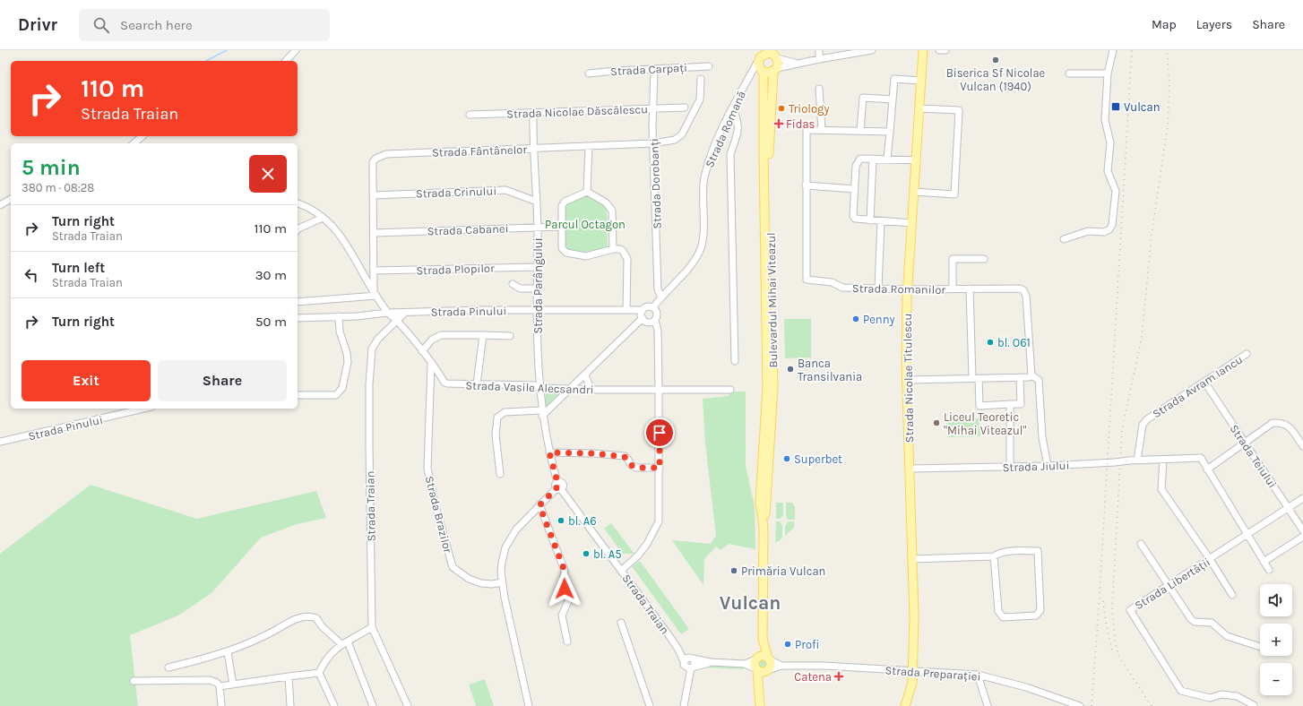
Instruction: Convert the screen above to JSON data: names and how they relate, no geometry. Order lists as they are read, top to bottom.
{
  "streets": {
    "main road": ["Bulevardul Mihai Viteazul", "Strada Nicolae Titulescu"],
    "street": [
      "Strada Carpați",
      "Strada Nicolae Dăscălescu",
      "Strada Romană",
      "Strada Fântânelor",
      "Strada Dorobanți",
      "Strada Crinului",
      "Strada Cabanei",
      "Strada Plopilor",
      "Strada Parângului",
      "Strada Romanilor",
      "Strada Pinului",
      "Strada Avram Iancu",
      "Strada Vasile Alecsandri",
      "Strada Teiului",
      "Strada Jiului",
      "Strada Traian",
      "Strada Brazilor",
      "Strada Libertății",
      "Strada Preparației"
    ]
  },
  "crossings": [
    ["Strada Carpați", "Strada Dorobanți"],
    ["Strada Nicolae Dăscălescu", "Strada Dorobanți"],
    ["Strada Nicolae Dăscălescu", "Strada Parângului"],
    ["Strada Romană", "Strada Dorobanți"],
    ["Strada Romană", "Bulevardul Mihai Viteazul"],
    ["Strada Romană", "Strada Pinului"],
    ["Strada Fântânelor", "Strada Dorobanți"],
    ["Strada Fântânelor", "Strada Crinului"],
    ["Strada Fântânelor", "Strada Cabanei"],
    ["Strada Fântânelor", "Strada Plopilor"],
    ["Strada Fântânelor", "Strada Parângului"],
    ["Strada Fântânelor", "Strada Vasile Alecsandri"],
    ["Strada Crinului", "Strada Parângului"],
    ["Strada Cabanei", "Strada Parângului"],
    ["Strada Plopilor", "Strada Parângului"],
    ["Strada Parângului", "Strada Pinului"],
    ["Strada Parângului", "Strada Vasile Alecsandri"],
    ["Strada Parângului", "Strada Traian"],
    ["Strada Romanilor", "Strada Nicolae Titulescu"],
    ["Bulevardul Mihai Viteazul", "Strada Traian"],
    ["Bulevardul Mihai Viteazul", "Strada Preparației"],
    ["Strada Pinului", "Strada Vasile Alecsandri"],
    ["Strada Pinului", "Strada Traian"],
    ["Strada Nicolae Titulescu", "Strada Jiului"],
    ["Strada Nicolae Titulescu", "Strada Preparației"],
    ["Strada Avram Iancu", "Strada Teiului"],
    ["Strada Avram Iancu", "Strada Jiului"],
    ["Strada Vasile Alecsandri", "Strada Traian"],
    ["Strada Vasile Alecsandri", "Strada Brazilor"],
    ["Strada Teiului", "Strada Libertății"],
    ["Strada Traian", "Strada Preparației"]
  ],
  "districts": ["Vulcan"],
  "parks": ["Parcul Octagon"],
  "places": {
    "other": [
      "Biserica Sf Nicolae Vulcan (1940)",
      "Triology",
      "Penny",
      "bl. O61",
      "Banca Transilvania",
      "Liceul Teoretic \"Mihai Viteazul\"",
      "Superbet",
      "bl. A6",
      "bl. A5",
      "Primăria Vulcan",
      "Profi"
    ],
    "transit": ["Vulcan"],
    "health": ["Fidas", "Catena"]
  },
  "page": {
    "header": "Drivr",
    "search": "Search here",
    "nav": ["Map", "Layers", "Share"],
    "turn": ["110 m", "Strada Traian"],
    "heading": ["5 min", "380 m · 08:28"],
    "list": [
      {
        "name": "Turn right",
        "note": "Strada Traian",
        "value": "110 m"
      },
      {
        "name": "Turn left",
        "note": "Strada Traian",
        "value": "30 m"
      },
      {
        "name": "Turn right",
        "value": "50 m"
      }
    ],
    "buttons": ["Exit", "Share"],
    "map_buttons": ["+", "−"]
  }
}
